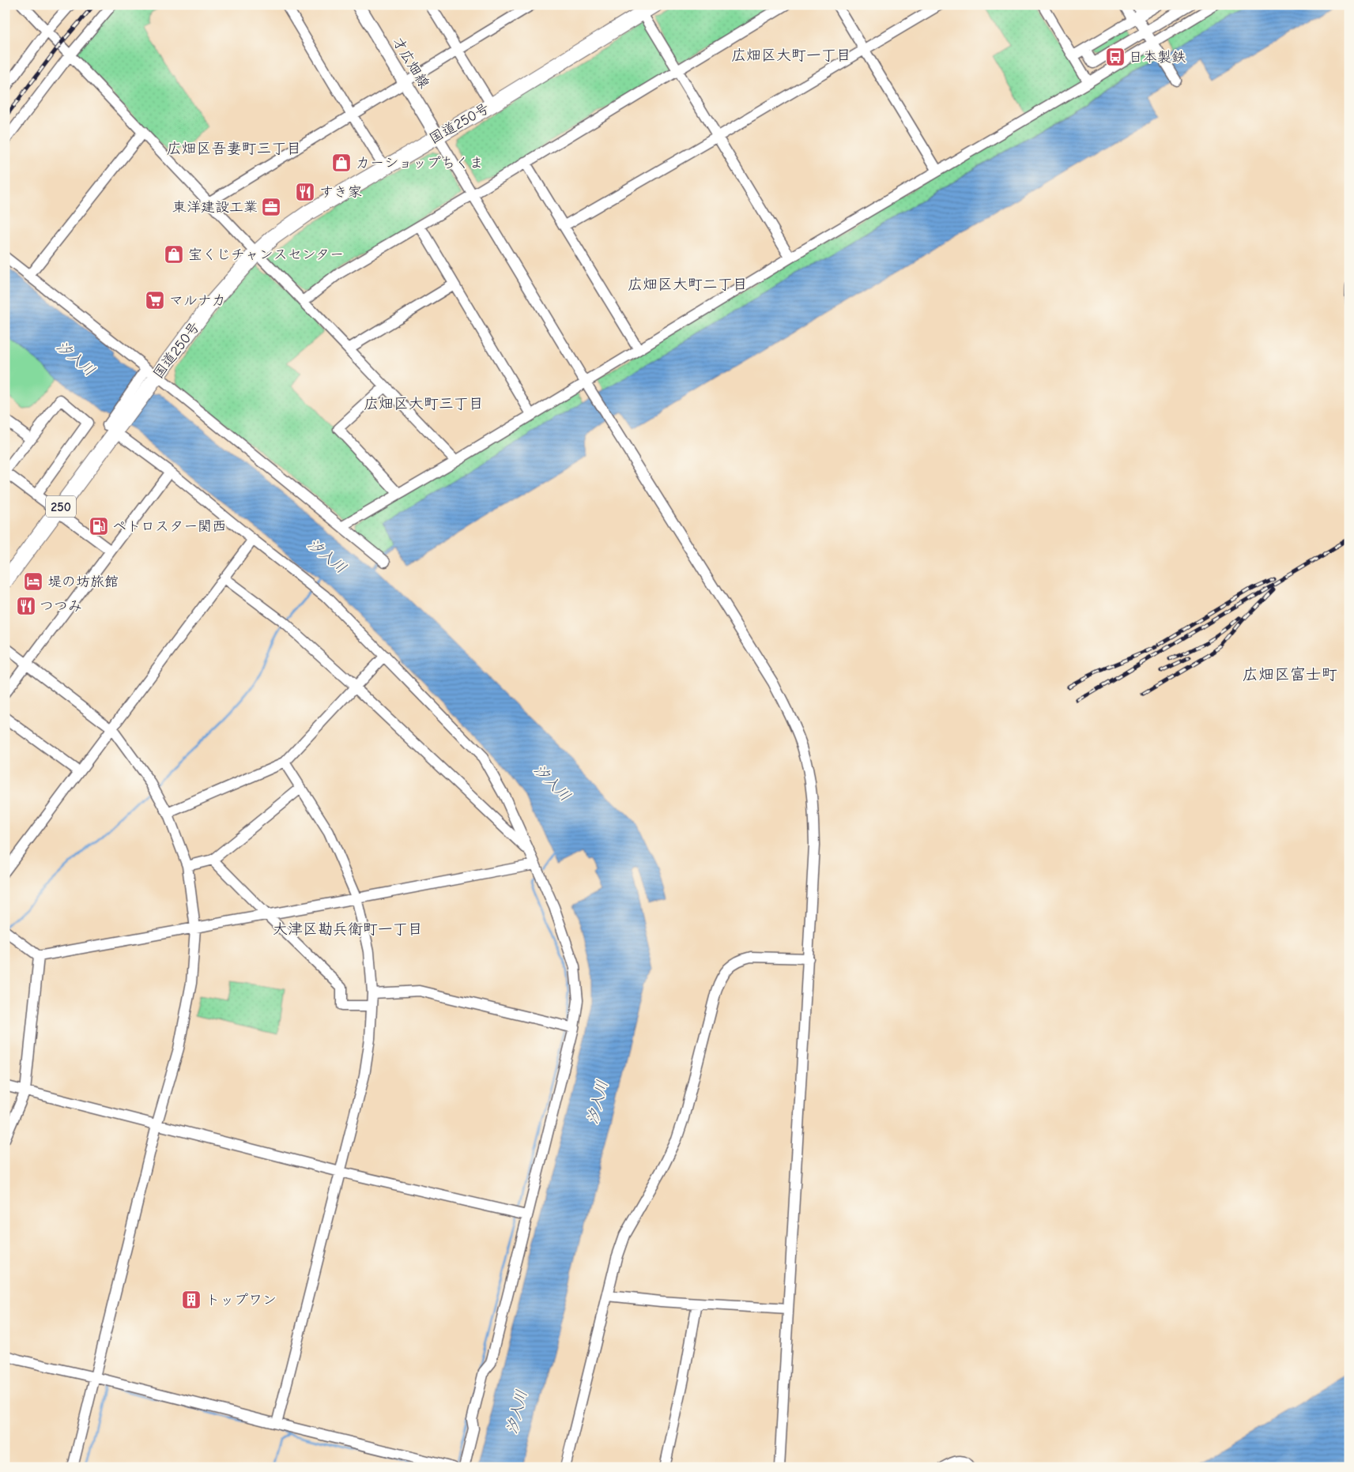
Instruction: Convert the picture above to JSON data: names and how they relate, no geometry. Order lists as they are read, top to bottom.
{
  "streets": {
    "highway": ["国道250号", "250"],
    "main road": ["才広畑線"]
  },
  "crossings": [
    ["才広畑線", "国道250号"]
  ],
  "districts": [
    "広畑区大町一丁目",
    "広畑区吾妻町三丁目",
    "広畑区大町二丁目",
    "広畑区大町三丁目",
    "広畑区富士町",
    "大津区勘兵衛町一丁目"
  ],
  "water": ["汐入川"],
  "places": {
    "bus stop": ["日本製鉄"],
    "shop": ["カーショップちくま", "宝くじチャンスセンター"],
    "restaurant": ["すき家", "つつみ"],
    "office": ["東洋建設工業"],
    "supermarket": ["マルナカ"],
    "fuel station": ["ペトロスター関西"],
    "hotel": ["堤の坊旅館"],
    "building": ["トップワン"]
  }
}
